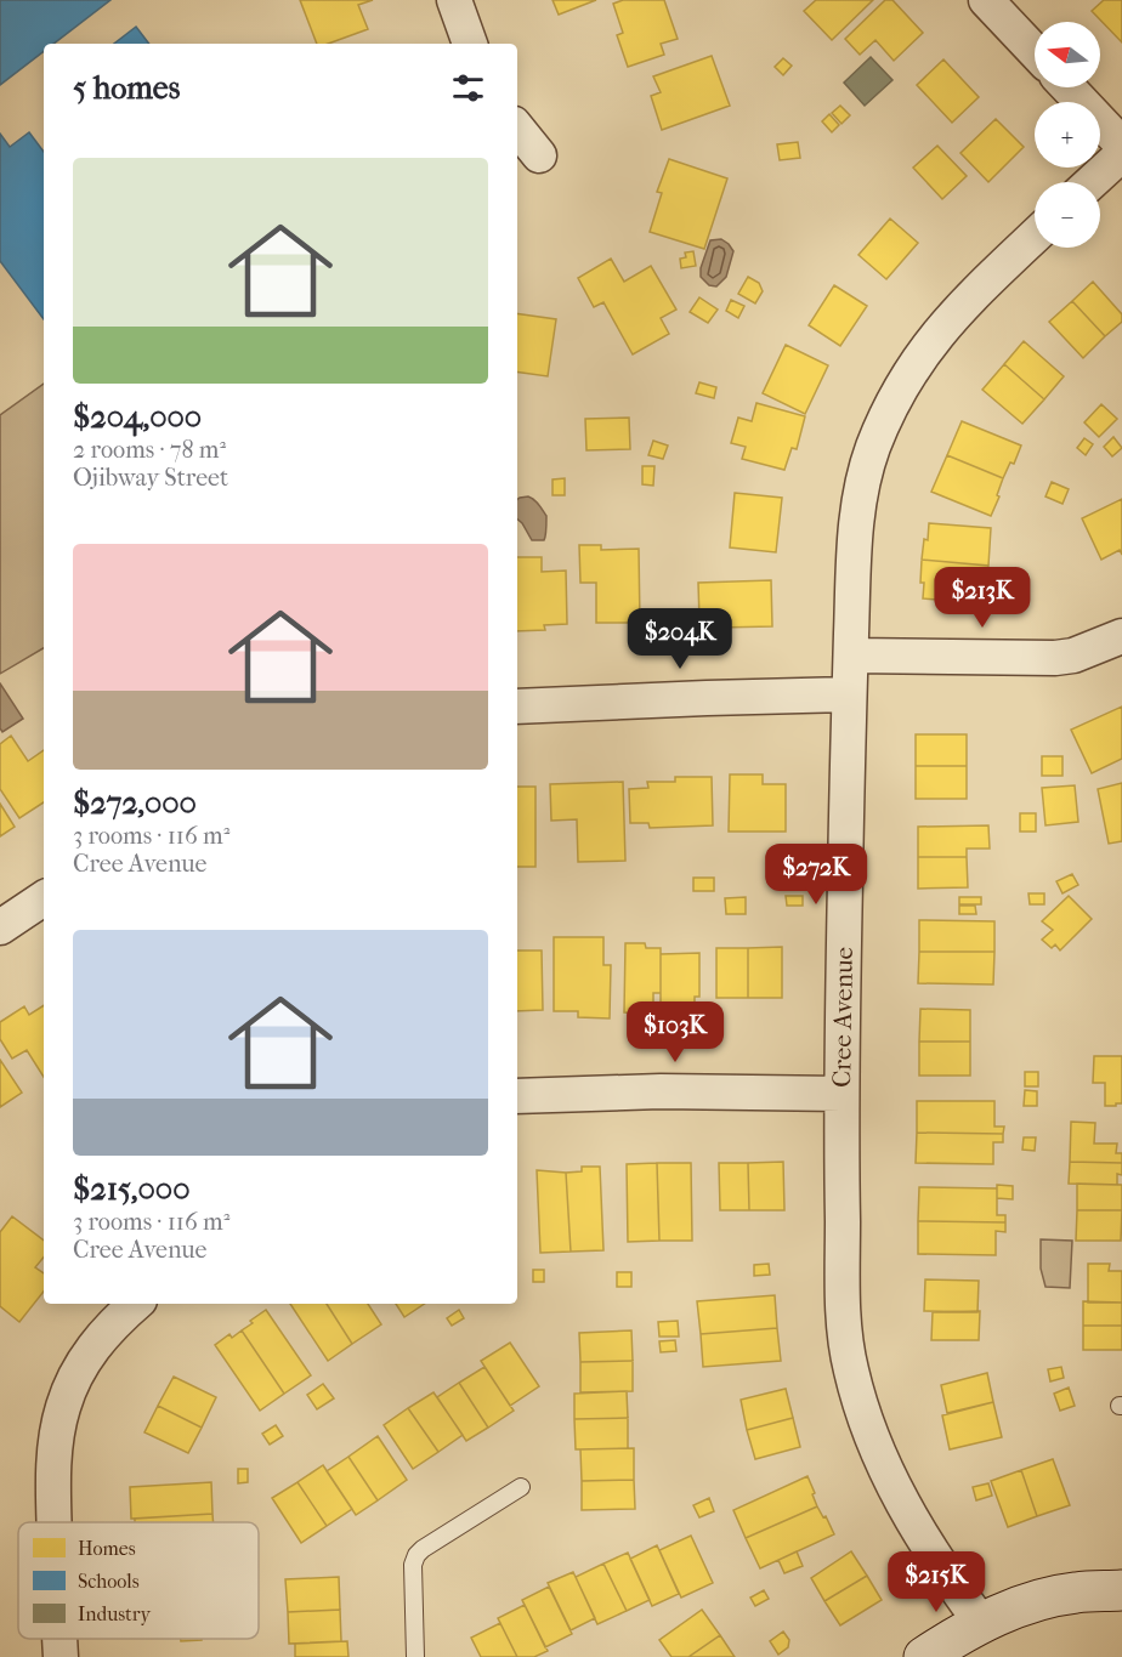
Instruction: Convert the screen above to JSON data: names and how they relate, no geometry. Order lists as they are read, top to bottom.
{
  "streets": {
    "street": ["Cree Avenue"]
  },
  "legend": ["Homes", "Schools", "Industry"],
  "north": "left",
  "page": {
    "map_buttons": ["+", "−"],
    "heading": "5 homes",
    "list": [
      {
        "name": "$204,000",
        "note": "2 rooms · 78 m² · Ojibway Street"
      },
      {
        "name": "$272,000",
        "note": "3 rooms · 116 m² · Cree Avenue"
      },
      {
        "name": "$215,000",
        "note": "3 rooms · 116 m² · Cree Avenue"
      }
    ],
    "price": [
      "$213K",
      "$204K",
      "$272K",
      "$103K",
      "$215K"
    ]
  }
}
